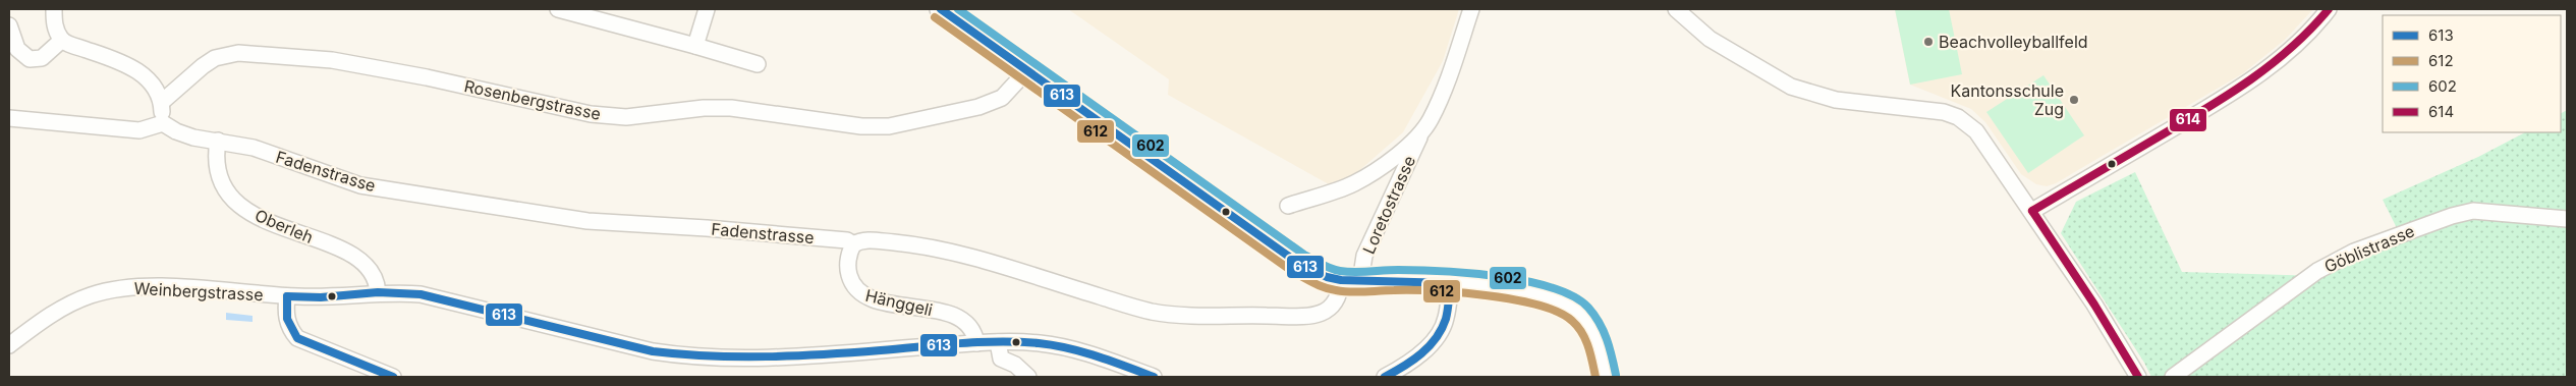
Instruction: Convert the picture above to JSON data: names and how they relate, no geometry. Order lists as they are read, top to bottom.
{
  "streets": {
    "street": [
      "Rosenbergstrasse",
      "Fadenstrasse",
      "Loretostrasse",
      "Oberleh",
      "Göblistrasse",
      "Weinbergstrasse",
      "Hänggeli"
    ]
  },
  "crossings": [
    ["Fadenstrasse", "Loretostrasse"],
    ["Fadenstrasse", "Oberleh"],
    ["Fadenstrasse", "Hänggeli"],
    ["Oberleh", "Weinbergstrasse"],
    ["Weinbergstrasse", "Hänggeli"]
  ],
  "places": ["Beachvolleyballfeld", "Kantonsschule Zug"],
  "lines": [
    "transit line 613",
    "transit line 602",
    "transit line 614",
    "transit line 612"
  ],
  "legend": [
    "613",
    "612",
    "602",
    "614"
  ]
}
